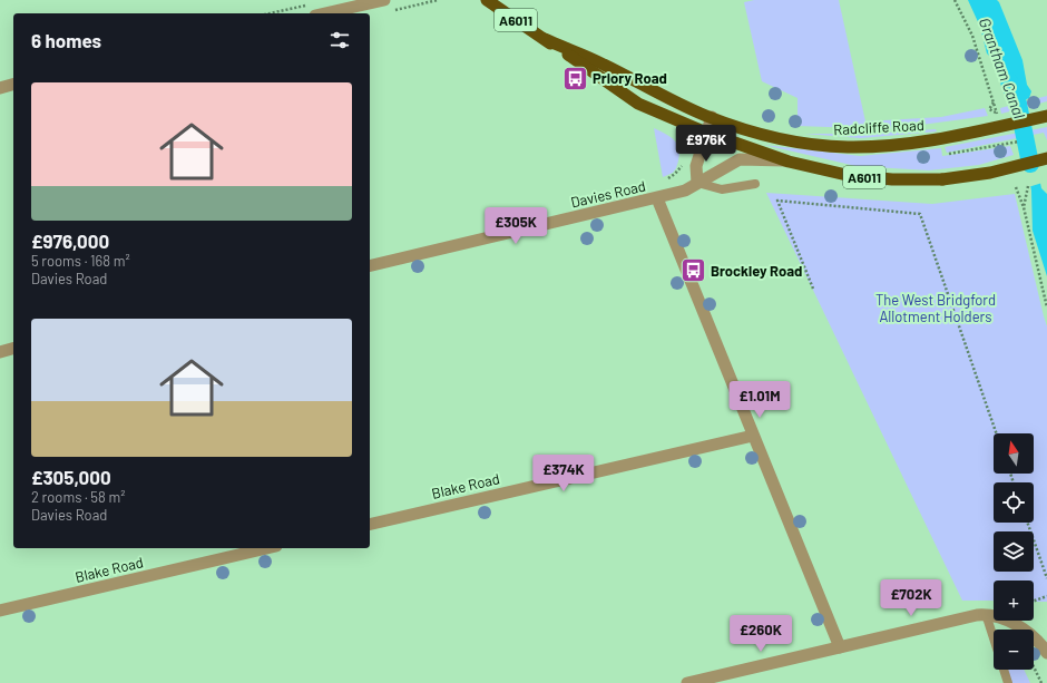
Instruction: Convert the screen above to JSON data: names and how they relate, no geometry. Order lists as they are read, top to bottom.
{
  "streets": {
    "highway": ["A6011", "Radcliffe Road"],
    "street": ["Davies Road", "Blake Road"]
  },
  "crossings": [
    ["Radcliffe Road", "Davies Road"]
  ],
  "water": ["Grantham Canal"],
  "parks": ["The West Bridgford Allotment Holders"],
  "places": {
    "bus stop": ["Priory Road", "Brockley Road"]
  },
  "north": "top",
  "page": {
    "heading": "6 homes",
    "list": [
      {
        "name": "£976,000",
        "note": "5 rooms · 168 m² · Davies Road"
      },
      {
        "name": "£305,000",
        "note": "2 rooms · 58 m² · Davies Road"
      }
    ],
    "price": [
      "£976K",
      "£305K",
      "£1.01M",
      "£374K",
      "£702K",
      "£260K"
    ],
    "map_buttons": ["+", "−"]
  }
}
